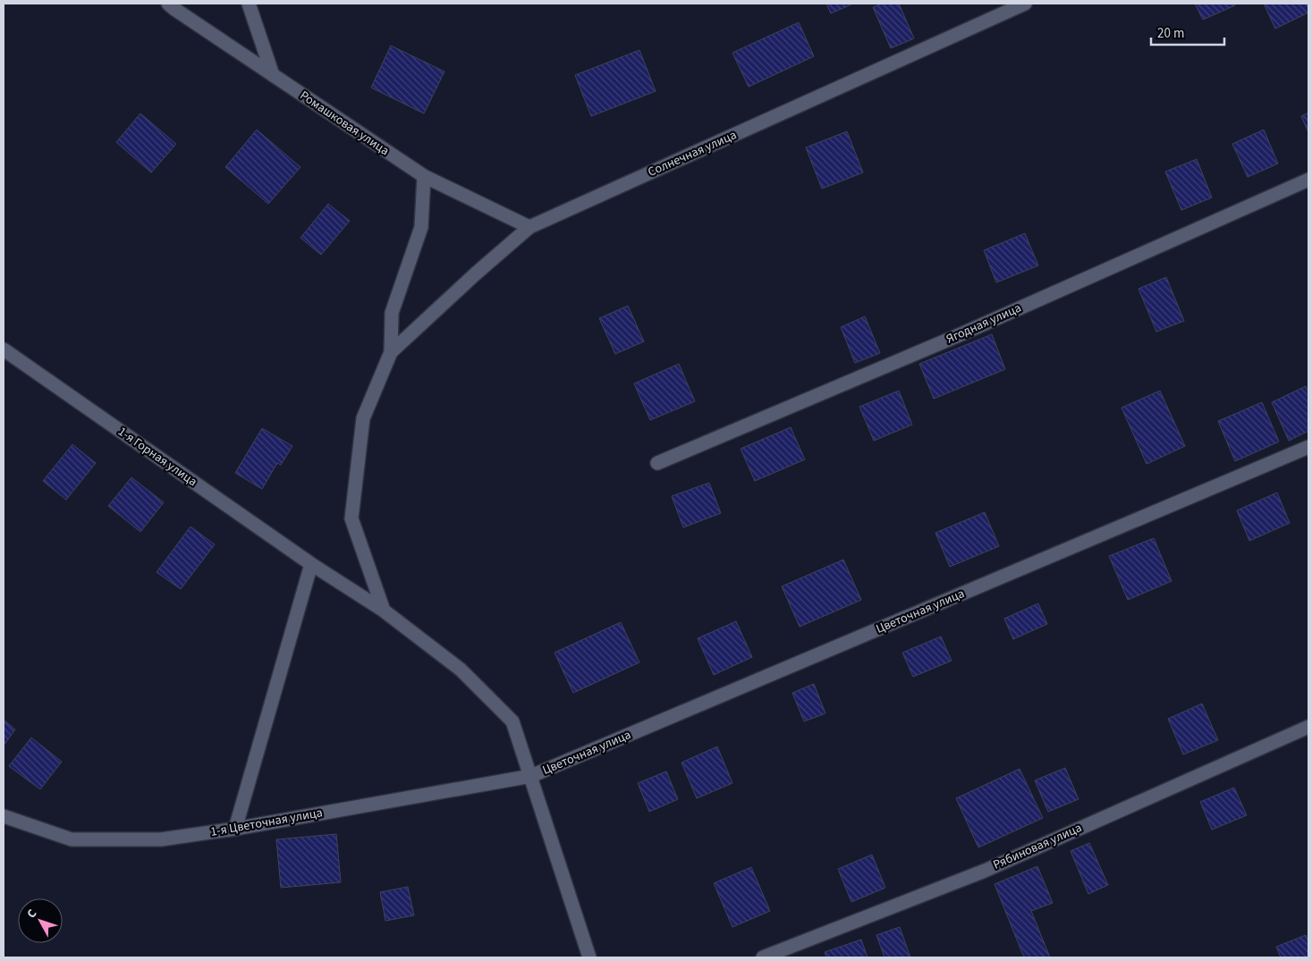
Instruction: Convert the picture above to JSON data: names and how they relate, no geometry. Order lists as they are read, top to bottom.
{
  "streets": {
    "street": [
      "Ромашковая улица",
      "Солнечная улица",
      "Ягодная улица",
      "1-я Горная улица",
      "Цветочная улица",
      "1-я Цветочная улица",
      "Рябиновая улица"
    ]
  },
  "crossings": [
    ["Ромашковая улица", "Солнечная улица"],
    ["1-я Горная улица", "Цветочная улица"],
    ["1-я Горная улица", "1-я Цветочная улица"],
    ["Цветочная улица", "1-я Цветочная улица"]
  ],
  "scale_bar": "20 m",
  "north": "top left"
}
